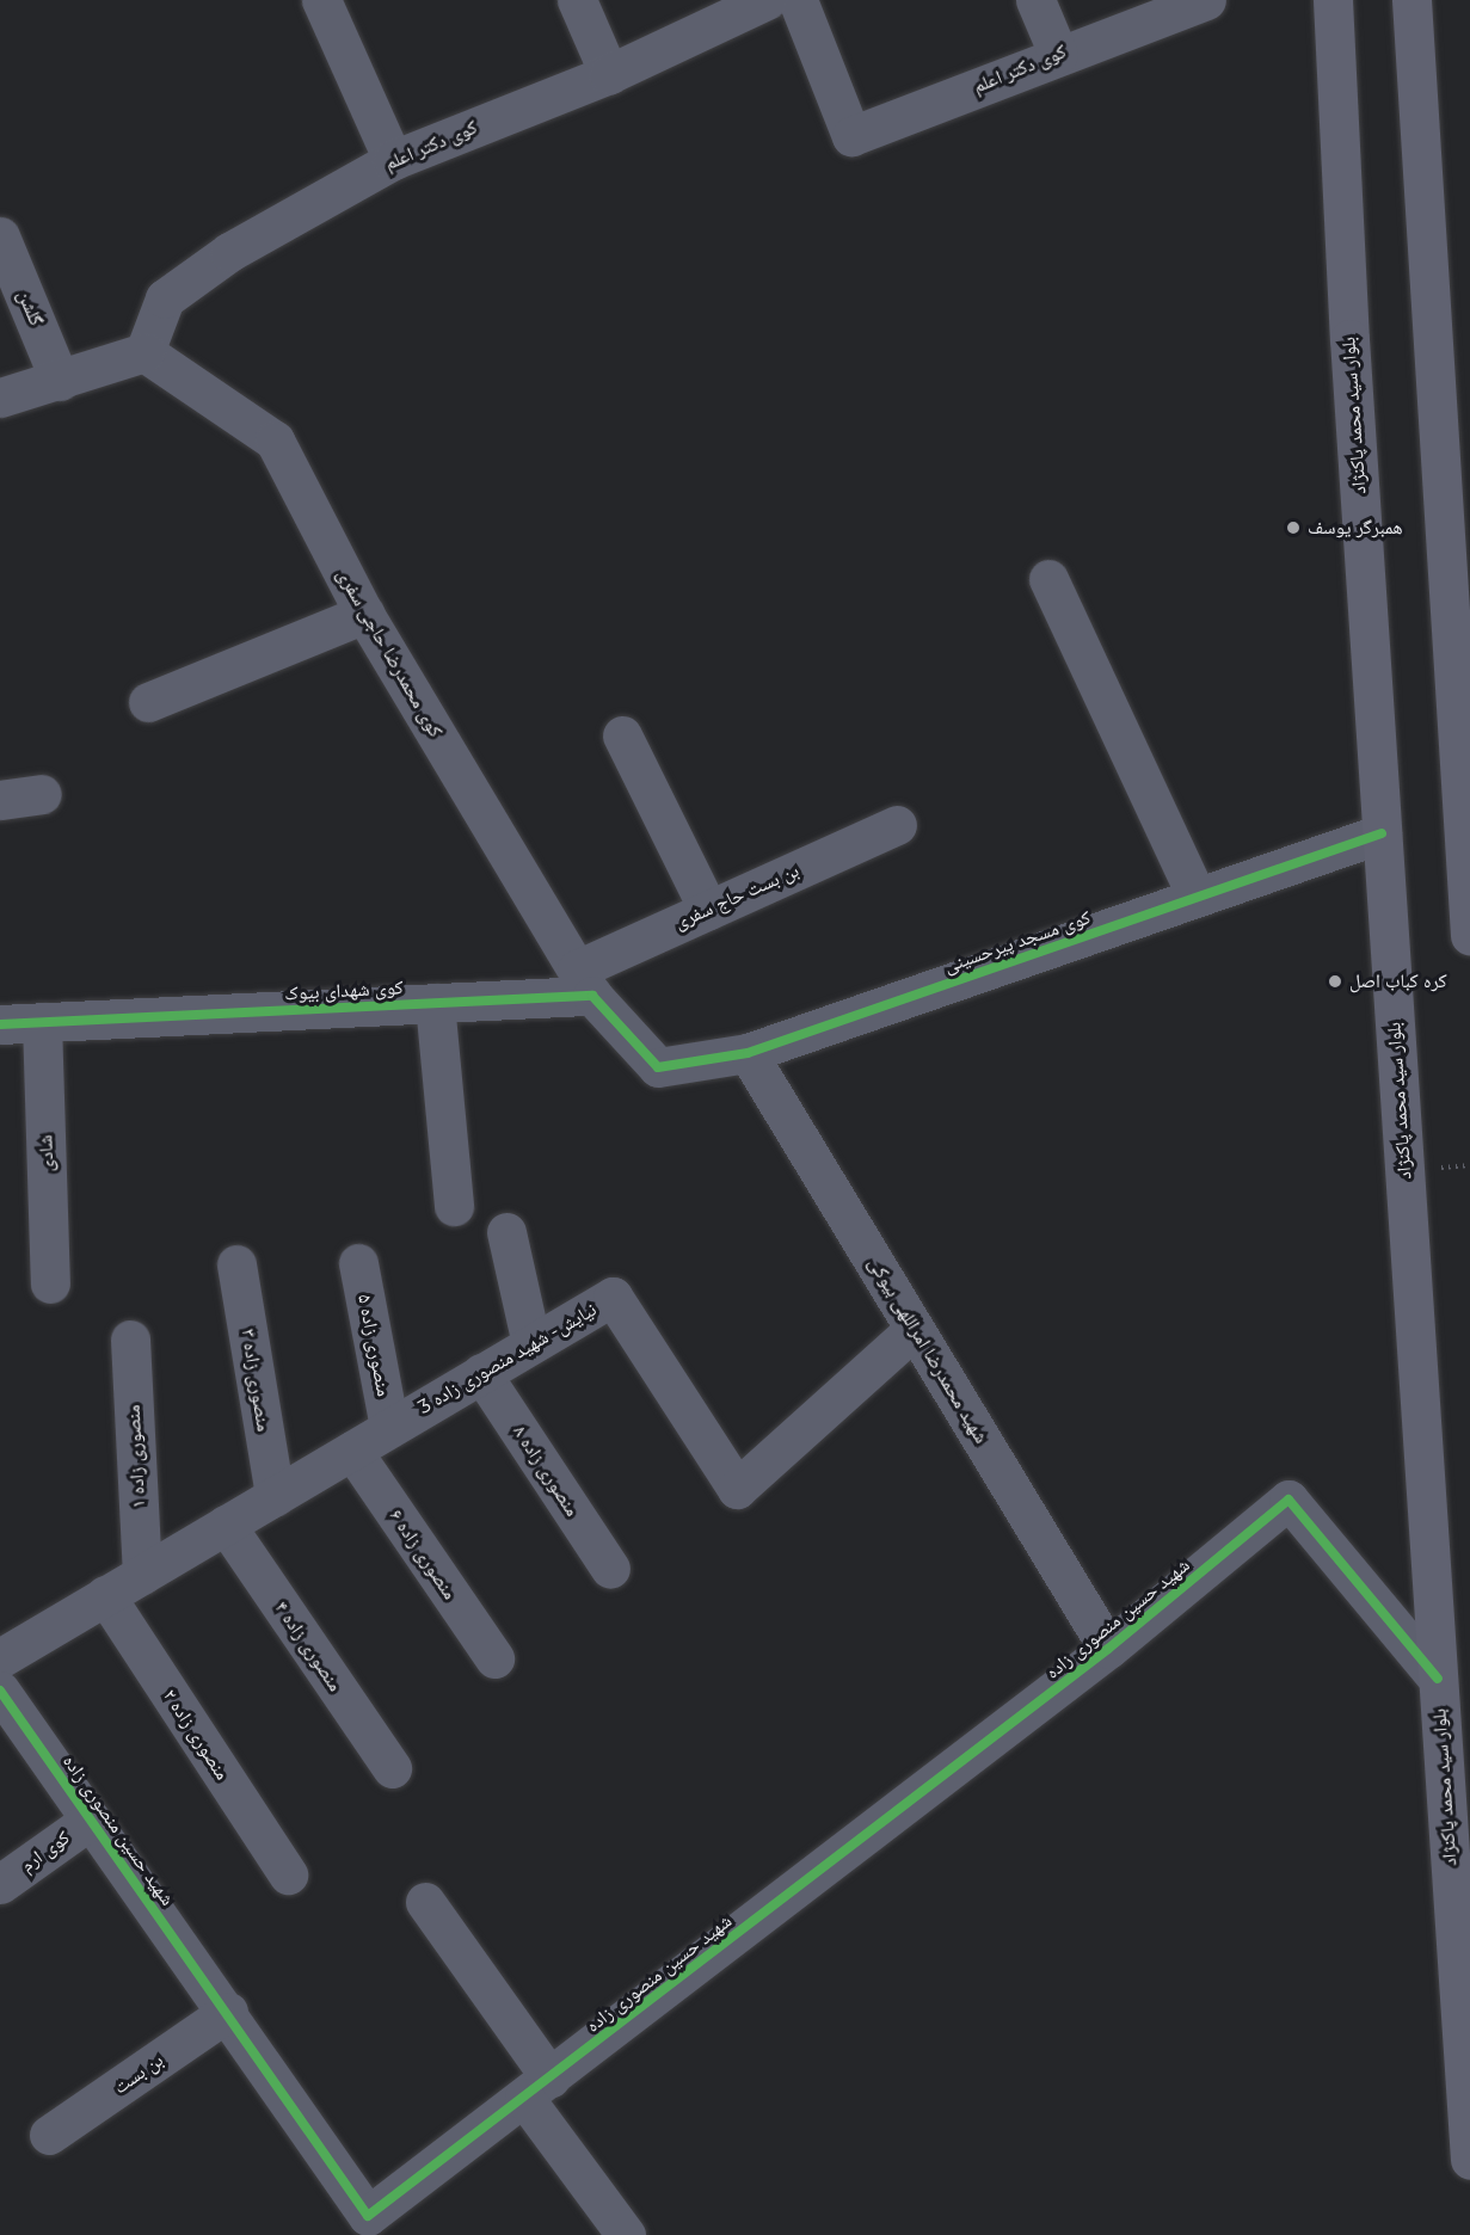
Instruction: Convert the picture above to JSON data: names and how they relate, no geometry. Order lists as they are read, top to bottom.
{
  "streets": {
    "main road": ["بلوار سید محمد پاکنژاد"],
    "street": [
      "کوی دکتر اعلم",
      "گلشن",
      "کوی محمدرضا حاجی سفری",
      "بن بست حاج سفری",
      "کوی مسجد پیرحسینی",
      "کوی شهدای بیوک",
      "شادی",
      "منصوری زاده ۵",
      "شهید محمدرضا امراللهی بیوکی",
      "نیایش- شهید منصوری زاده 3",
      "منصوری زاده ۳",
      "منصوری زاده ۱",
      "منصوری زاده ۸",
      "منصوری زاده ۶",
      "شهید حسین منصوری زاده",
      "منصوری زاده ۴",
      "منصوری زاده ۲",
      "کوی ارم",
      "بن بست"
    ]
  },
  "crossings": [
    ["کوی دکتر اعلم", "کوی محمدرضا حاجی سفری"],
    ["بلوار سید محمد پاکنژاد", "کوی مسجد پیرحسینی"],
    ["بلوار سید محمد پاکنژاد", "شهید حسین منصوری زاده"],
    ["کوی محمدرضا حاجی سفری", "بن بست حاج سفری"],
    ["کوی محمدرضا حاجی سفری", "کوی مسجد پیرحسینی"],
    ["کوی محمدرضا حاجی سفری", "کوی شهدای بیوک"],
    ["بن بست حاج سفری", "کوی مسجد پیرحسینی"],
    ["بن بست حاج سفری", "کوی شهدای بیوک"],
    ["کوی مسجد پیرحسینی", "کوی شهدای بیوک"],
    ["کوی مسجد پیرحسینی", "شهید محمدرضا امراللهی بیوکی"],
    ["کوی شهدای بیوک", "شادی"],
    ["منصوری زاده ۵", "نیایش- شهید منصوری زاده 3"],
    ["شهید محمدرضا امراللهی بیوکی", "نیایش- شهید منصوری زاده 3"],
    ["شهید محمدرضا امراللهی بیوکی", "شهید حسین منصوری زاده"],
    ["نیایش- شهید منصوری زاده 3", "منصوری زاده ۳"],
    ["نیایش- شهید منصوری زاده 3", "منصوری زاده ۱"],
    ["نیایش- شهید منصوری زاده 3", "منصوری زاده ۸"],
    ["نیایش- شهید منصوری زاده 3", "منصوری زاده ۶"],
    ["نیایش- شهید منصوری زاده 3", "منصوری زاده ۴"],
    ["نیایش- شهید منصوری زاده 3", "منصوری زاده ۲"],
    ["شهید حسین منصوری زاده", "کوی ارم"],
    ["شهید حسین منصوری زاده", "بن بست"]
  ],
  "places": ["همبرگر یوسف", "کره کباب اصل"]
}
